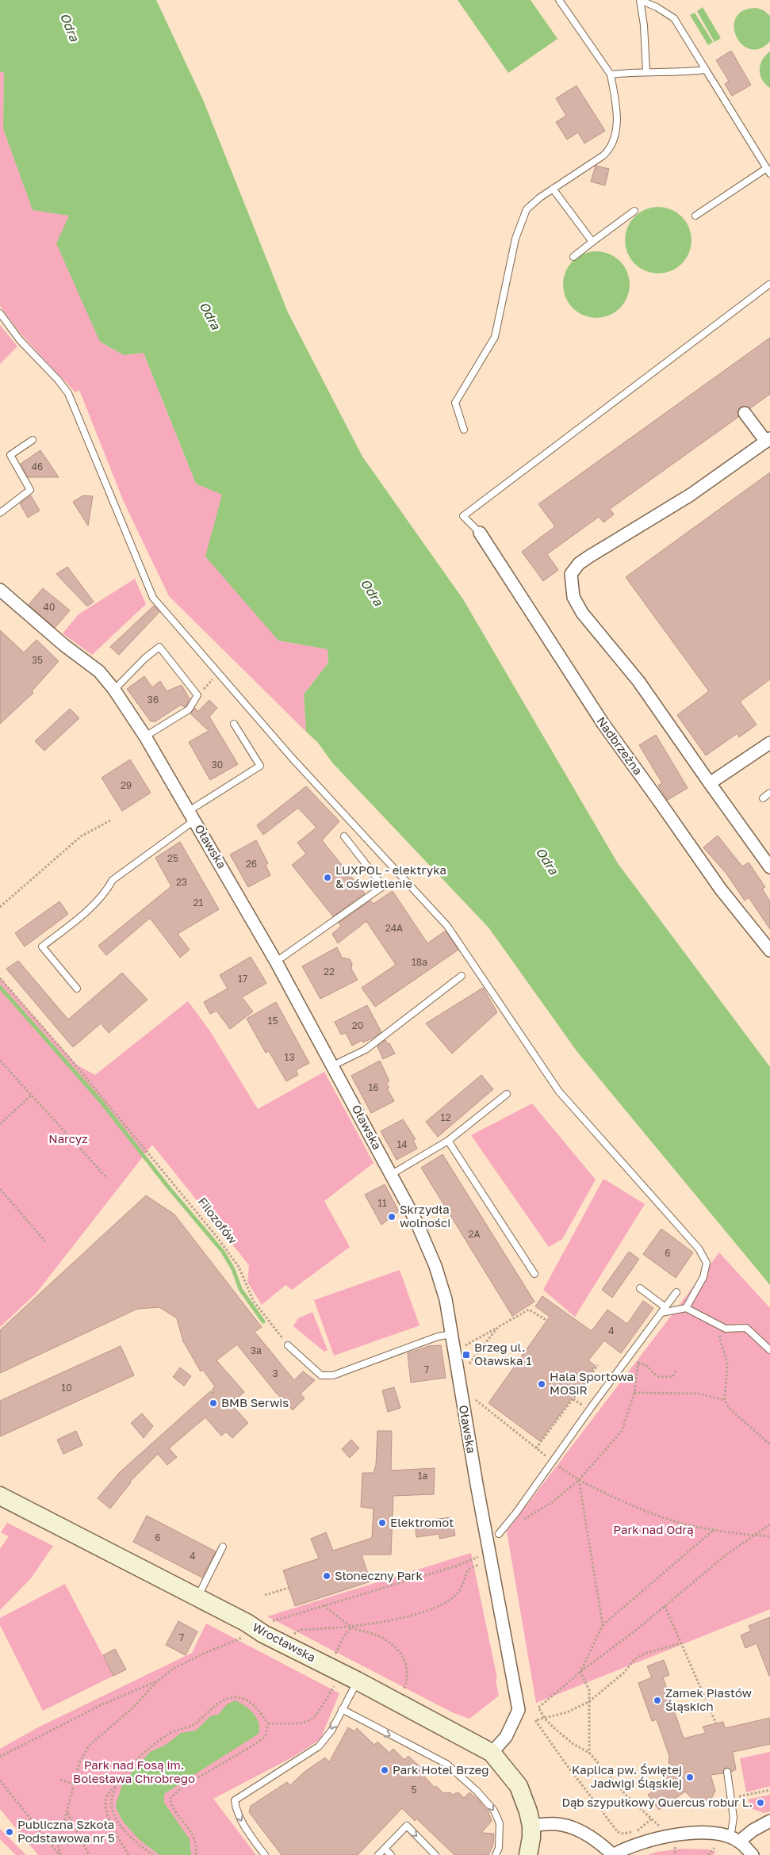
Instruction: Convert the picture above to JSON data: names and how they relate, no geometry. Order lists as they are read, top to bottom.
{
  "streets": {
    "street": ["Nadbrzeżna", "Oławska", "Wrocławska"],
    "path": ["Filozofów"]
  },
  "crossings": [
    ["Oławska", "Wrocławska"]
  ],
  "water": ["Odra"],
  "parks": ["Narcyz", "Park nad Odrą", "Park nad Fosą im. Bolesława Chrobrego"],
  "places": {
    "other": [
      "LUXPOL - elektryka & oświetlenie",
      "Skrzydła wolności",
      "Hala Sportowa MOSiR",
      "BMB Serwis",
      "Elektromot",
      "Słoneczny Park",
      "Zamek Piastów Śląskich",
      "Park Hotel Brzeg",
      "Kaplica pw. Świętej Jadwigi Śląskiej",
      "Dąb szypułkowy Quercus robur L.",
      "Publiczna Szkoła Podstawowa nr 5"
    ],
    "transit": ["Brzeg ul. Oławska 1"]
  },
  "house_numbers": [
    "46",
    "40",
    "35",
    "36",
    "30",
    "29",
    "25",
    "26",
    "23",
    "21",
    "24A",
    "18a",
    "22",
    "17",
    "15",
    "20",
    "13",
    "16",
    "12",
    "14",
    "11",
    "2A",
    "6",
    "4",
    "3a",
    "7",
    "3",
    "10",
    "1a",
    "6",
    "4",
    "7",
    "5"
  ]
}
